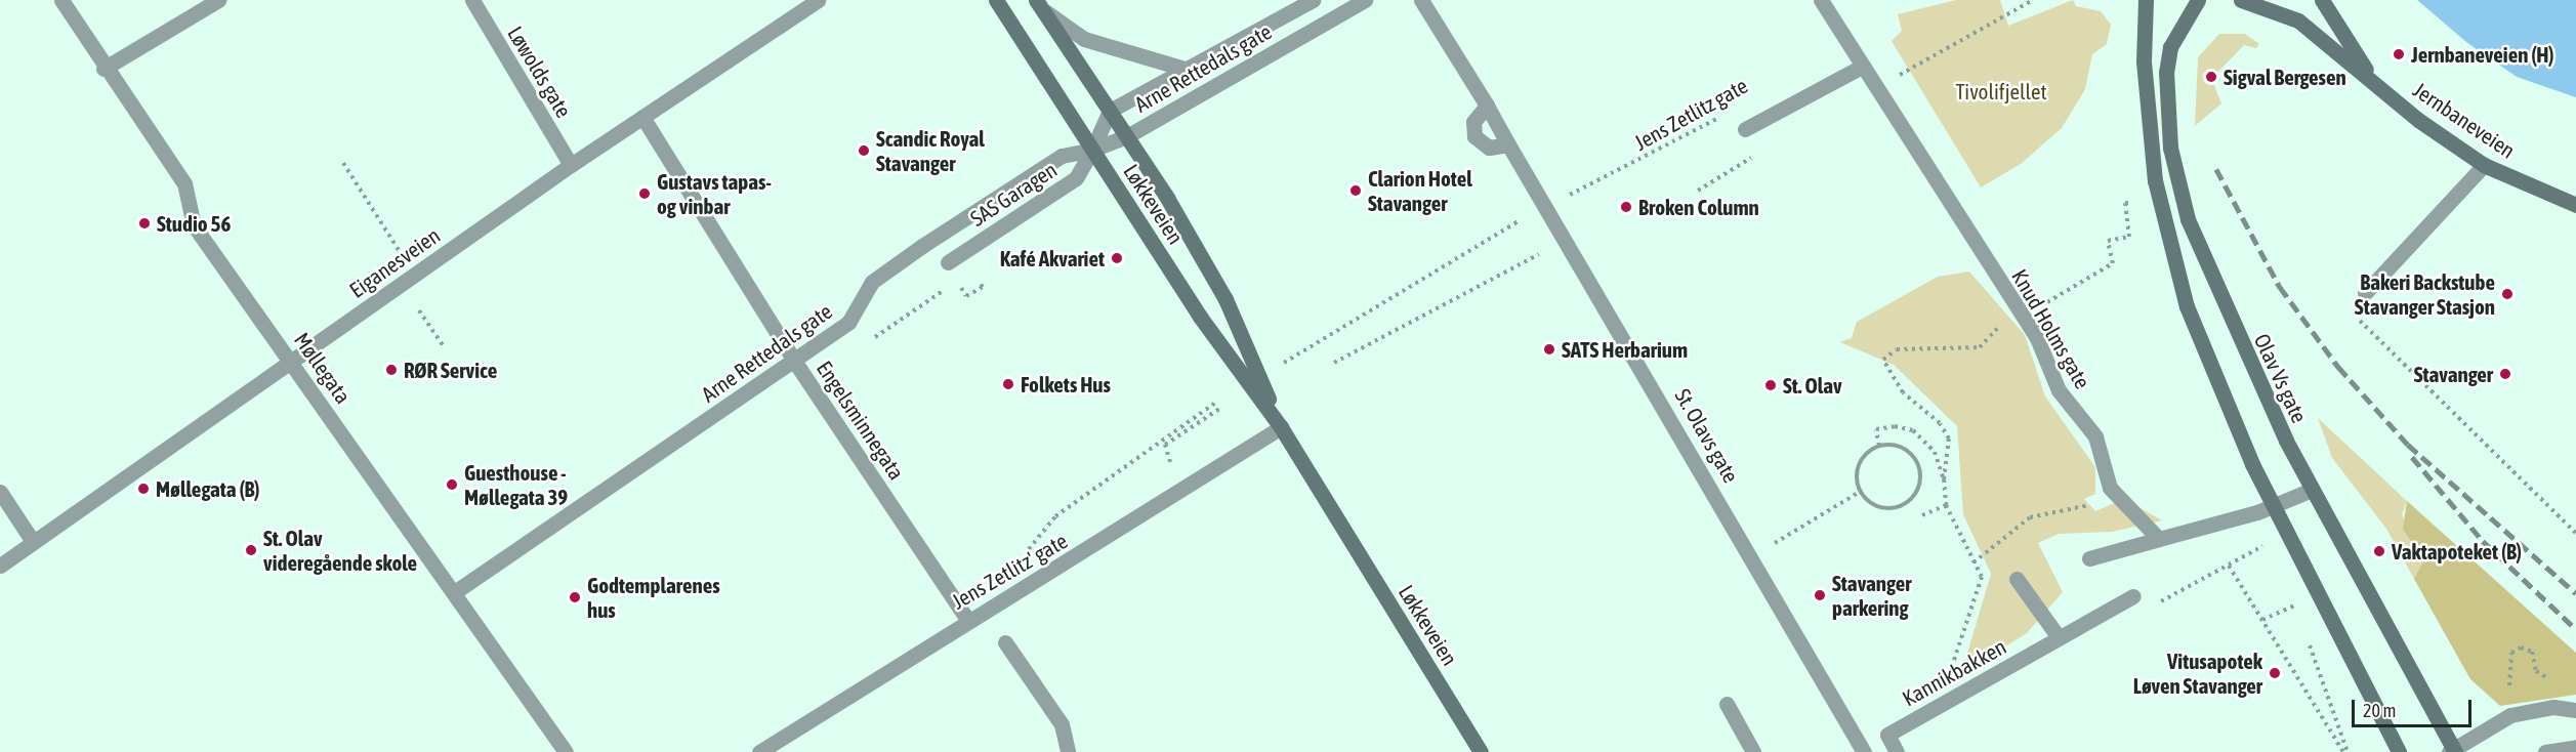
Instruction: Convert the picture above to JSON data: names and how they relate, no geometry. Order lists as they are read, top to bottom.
{
  "streets": {
    "main road": ["Jernbaneveien", "Løkkeveien", "Olav Vs gate"],
    "street": [
      "Arne Rettedals gate",
      "Løwolds gate",
      "SAS Garagen",
      "Eiganesveien",
      "Knud Holms gate",
      "Møllegata",
      "Engelsminnegata",
      "St. Olavs gate",
      "Jens Zetlitz' gate",
      "Kannikbakken"
    ],
    "path": ["Jens Zetlitz gate"]
  },
  "crossings": [
    ["Arne Rettedals gate", "SAS Garagen"],
    ["Arne Rettedals gate", "Løkkeveien"],
    ["Arne Rettedals gate", "Møllegata"],
    ["Arne Rettedals gate", "Engelsminnegata"],
    ["Løwolds gate", "Eiganesveien"],
    ["Jens Zetlitz gate", "St. Olavs gate"],
    ["SAS Garagen", "Løkkeveien"],
    ["Løkkeveien", "Jens Zetlitz' gate"],
    ["Eiganesveien", "Møllegata"],
    ["Eiganesveien", "Engelsminnegata"],
    ["Engelsminnegata", "Jens Zetlitz' gate"]
  ],
  "parks": ["Tivolifjellet"],
  "places": [
    "Jernbaneveien (H)",
    "Sigval Bergesen",
    "Scandic Royal Stavanger",
    "Clarion Hotel Stavanger",
    "Gustavs tapas- og vinbar",
    "Broken Column",
    "Studio 56",
    "Kafé Akvariet",
    "Bakeri Backstube Stavanger Stasjon",
    "SATS Herbarium",
    "RØR Service",
    "Stavanger",
    "Folkets Hus",
    "St. Olav",
    "Guesthouse - Møllegata 39",
    "Møllegata (B)",
    "St. Olav videregående skole",
    "Vaktapoteket (B)",
    "Stavanger parkering",
    "Godtemplarenes hus",
    "Vitusapotek Løven Stavanger"
  ],
  "scale_bar": "20 m"
}
